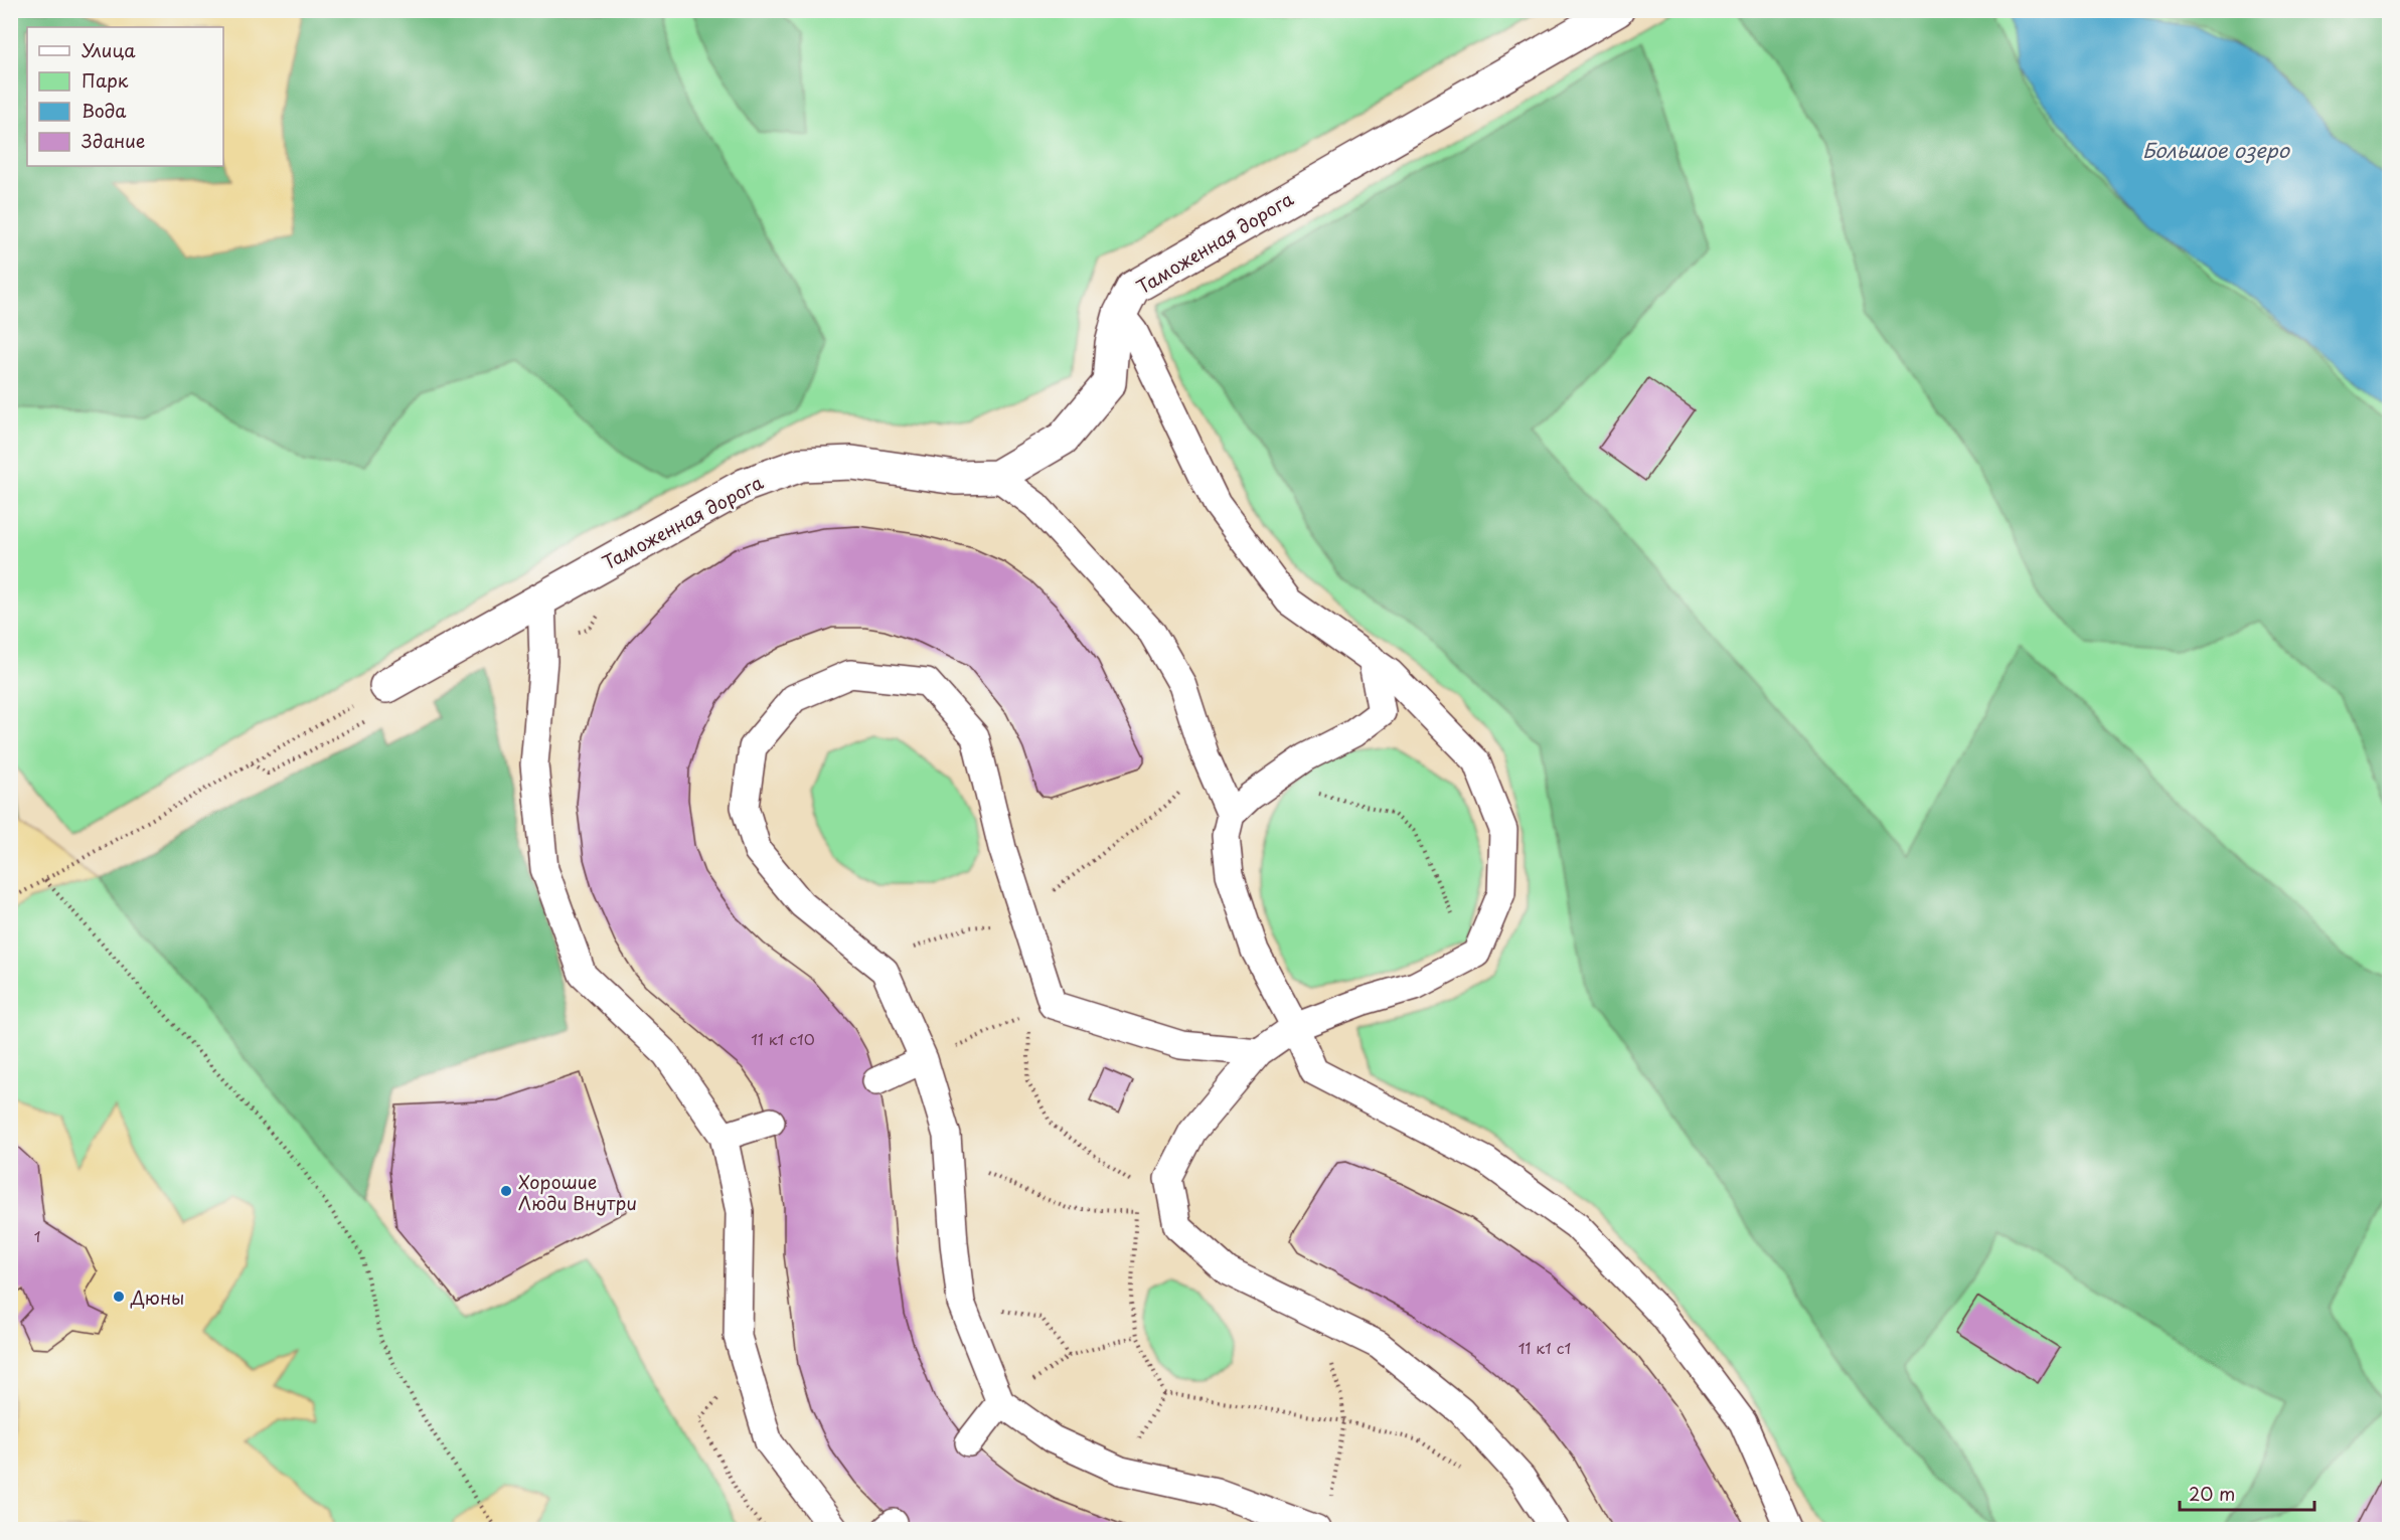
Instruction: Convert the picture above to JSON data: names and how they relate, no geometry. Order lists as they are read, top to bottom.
{
  "streets": {
    "street": ["Таможенная дорога"]
  },
  "water": ["Большое озеро"],
  "places": ["Хорошие Люди Внутри", "Дюны"],
  "house_numbers": ["11 к1 с10", "1", "11 к1 с1"],
  "legend": [
    "Улица",
    "Парк",
    "Вода",
    "Здание"
  ],
  "scale_bar": "20 m"
}
